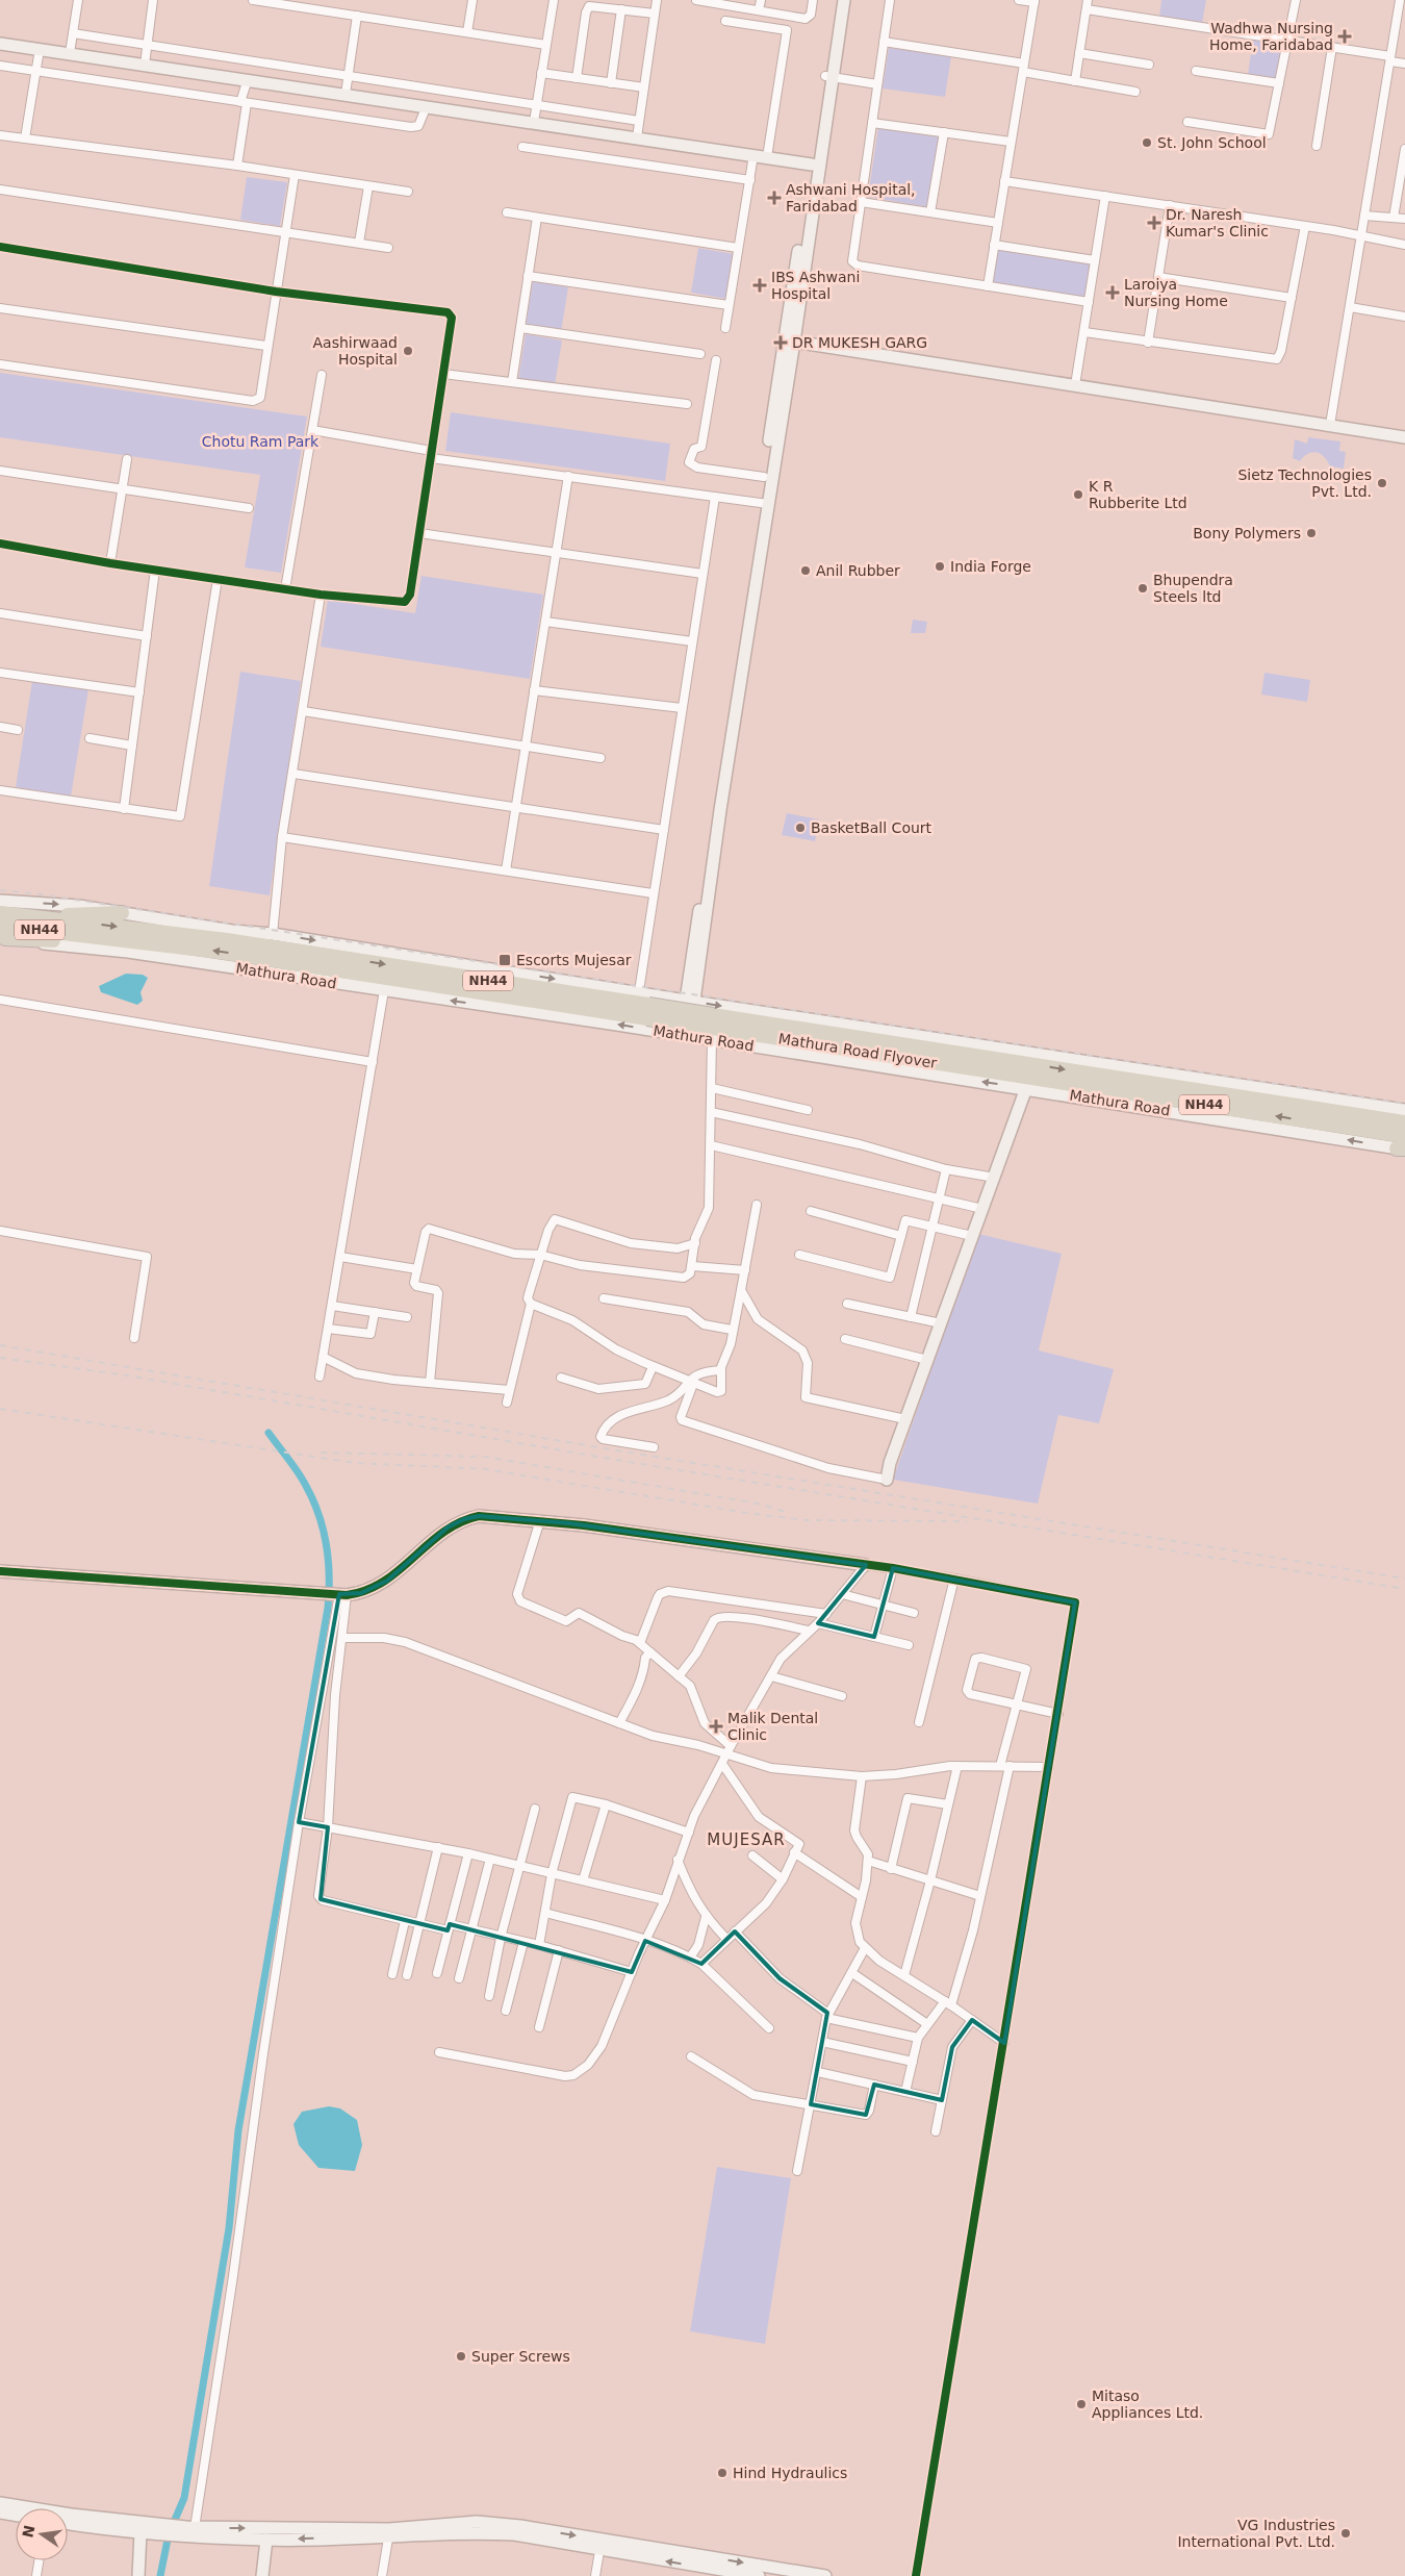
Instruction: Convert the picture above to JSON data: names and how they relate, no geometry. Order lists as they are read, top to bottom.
{
  "streets": {
    "highway": ["NH44", "Mathura Road", "Mathura Road Flyover"]
  },
  "crossings": [
    ["NH44", "Mathura Road"],
    ["Mathura Road", "Mathura Road Flyover"]
  ],
  "districts": ["MUJESAR"],
  "parks": ["Chotu Ram Park"],
  "places": {
    "health": [
      "Wadhwa Nursing Home, Faridabad",
      "Ashwani Hospital, Faridabad",
      "Dr. Naresh Kumar's Clinic",
      "IBS Ashwani Hospital",
      "Laroiya Nursing Home",
      "DR MUKESH GARG",
      "Malik Dental Clinic"
    ],
    "other": [
      "St. John School",
      "Aashirwaad Hospital",
      "Sietz Technologies Pvt. Ltd.",
      "K R Rubberite Ltd",
      "Bony Polymers",
      "India Forge",
      "Anil Rubber",
      "Bhupendra Steels ltd",
      "BasketBall Court",
      "Super Screws",
      "Mitaso Appliances Ltd.",
      "Hind Hydraulics",
      "VG Industries International Pvt. Ltd."
    ],
    "transit": ["Escorts Mujesar"]
  },
  "north": "left"
}
